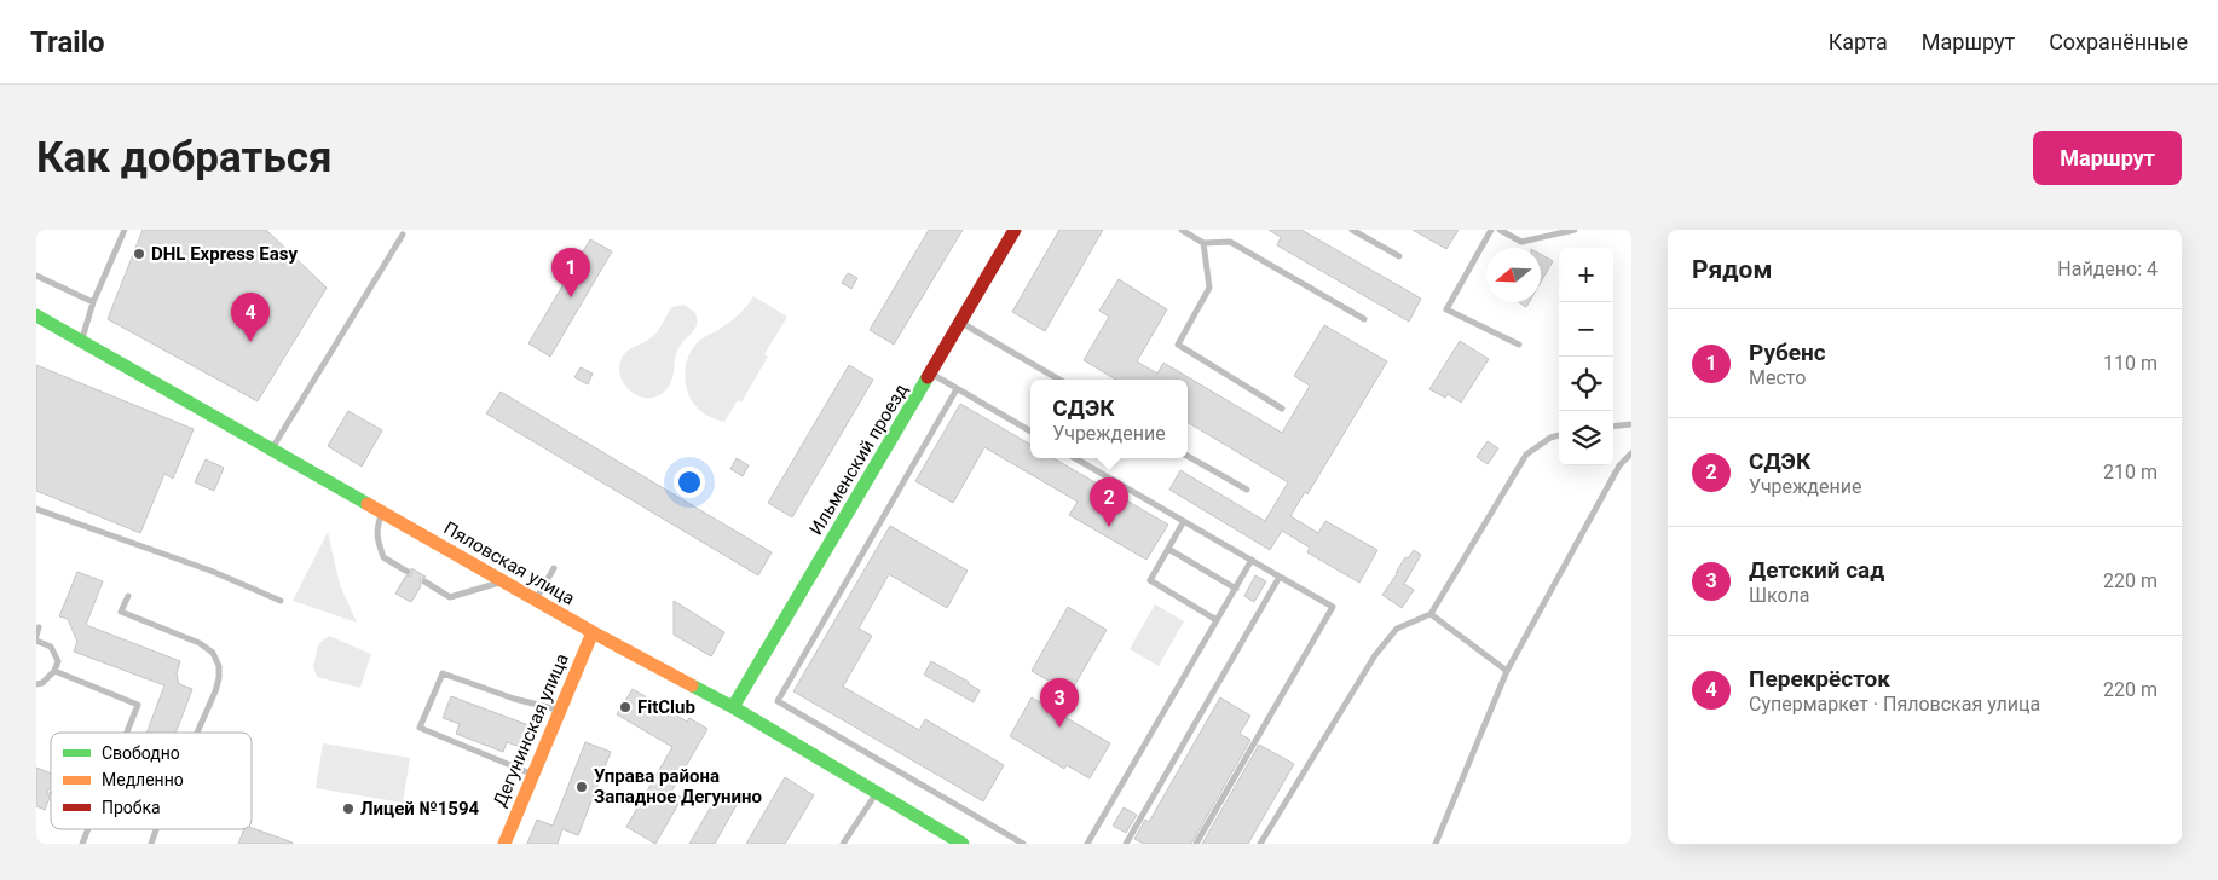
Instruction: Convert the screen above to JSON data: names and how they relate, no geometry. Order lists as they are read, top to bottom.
{
  "streets": {
    "street": ["Ильменский проезд", "Пяловская улица", "Дегунинская улица"]
  },
  "crossings": [
    ["Ильменский проезд", "Пяловская улица"],
    ["Пяловская улица", "Дегунинская улица"]
  ],
  "places": [
    "DHL Express Easy",
    "FitClub",
    "Управа района Западное Дегунино",
    "Лицей №1594"
  ],
  "legend": ["Свободно", "Медленно", "Пробка"],
  "north": "left",
  "page": {
    "header": "Trailo",
    "nav": ["Карта", "Маршрут", "Сохранённые"],
    "buttons": "Маршрут",
    "title": "Как добраться",
    "heading": ["Рядом", "Найдено: 4"],
    "map_buttons": ["+", "−"],
    "pins": [
      "1",
      "4",
      "2",
      "3"
    ],
    "list": [
      {
        "mark": "1",
        "name": "Рубенс",
        "note": "Место",
        "value": "110 m"
      },
      {
        "mark": "2",
        "name": "СДЭК",
        "note": "Учреждение",
        "value": "210 m"
      },
      {
        "mark": "3",
        "name": "Детский сад",
        "note": "Школа",
        "value": "220 m"
      },
      {
        "mark": "4",
        "name": "Перекрёсток",
        "note": "Супермаркет · Пяловская улица",
        "value": "220 m"
      }
    ],
    "popup": ["СДЭК", "Учреждение"]
  }
}
